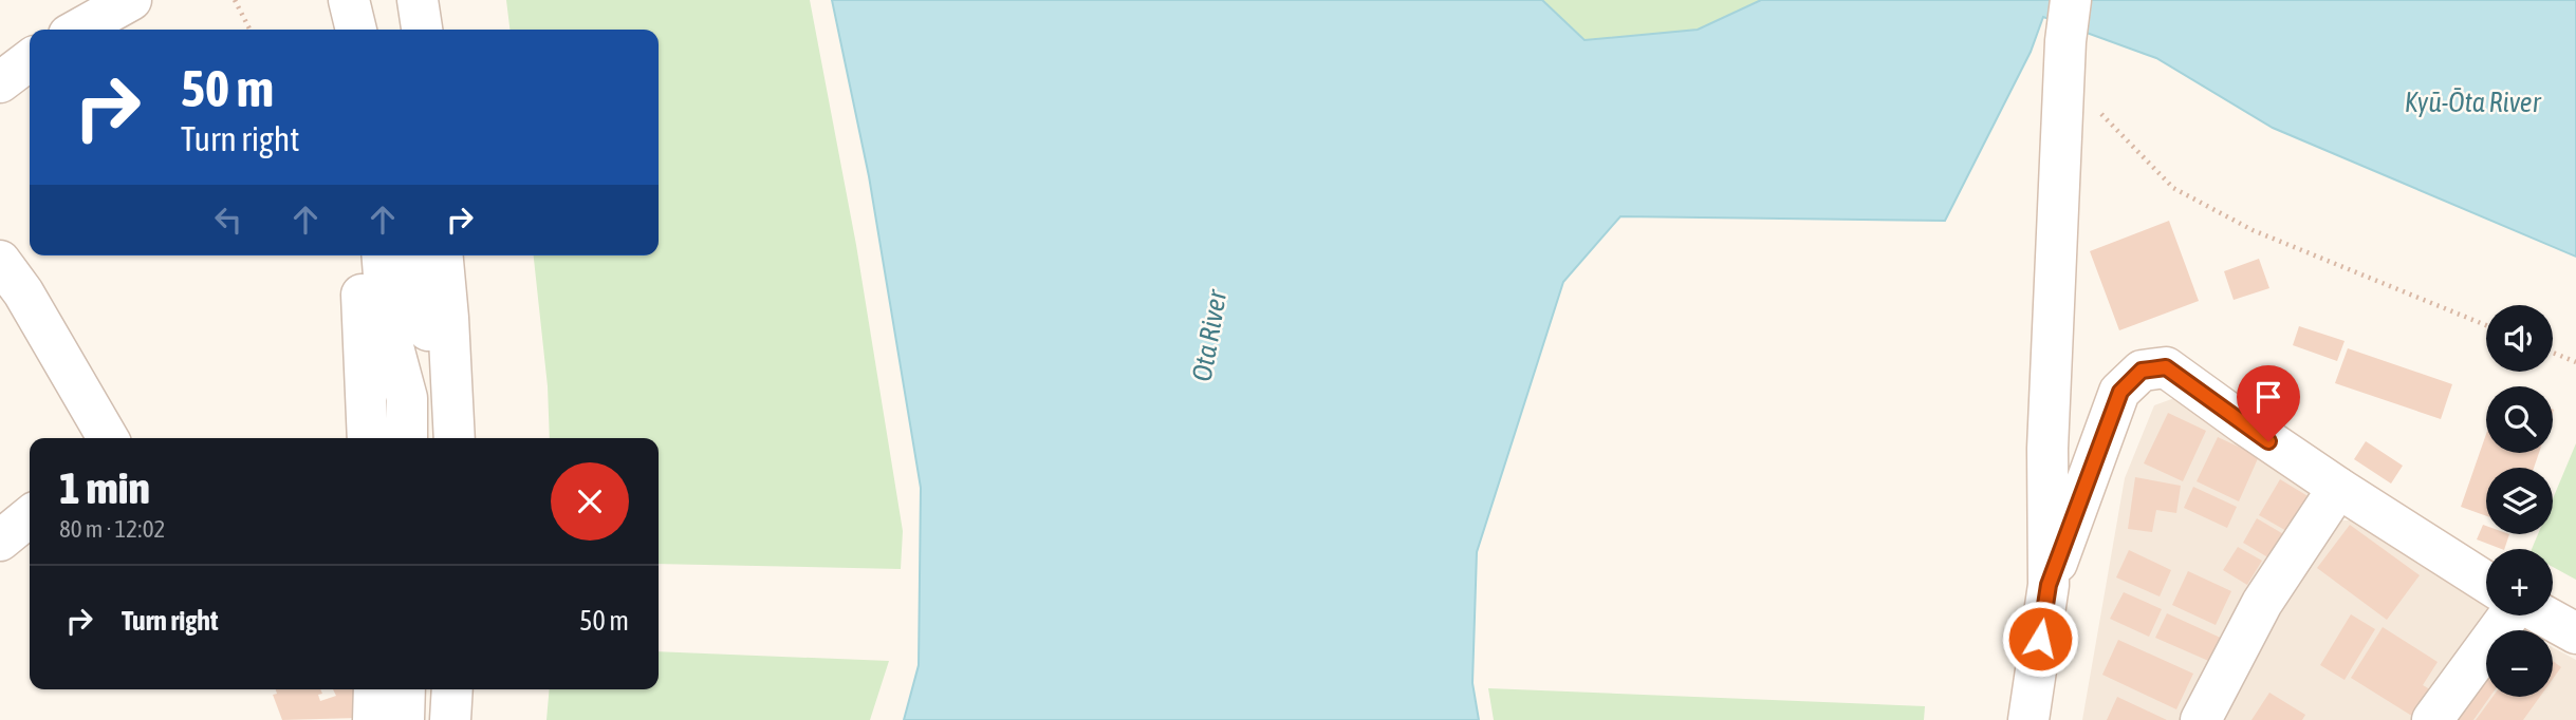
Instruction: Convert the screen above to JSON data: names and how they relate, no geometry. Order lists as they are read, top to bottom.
{
  "water": ["Kyū-Ōta River", "Ota River"],
  "page": {
    "turn": ["50 m", "Turn right"],
    "map_buttons": ["+", "−"],
    "heading": ["1 min", "80 m · 12:02"],
    "list": [
      {
        "name": "Turn right",
        "value": "50 m"
      }
    ]
  }
}
